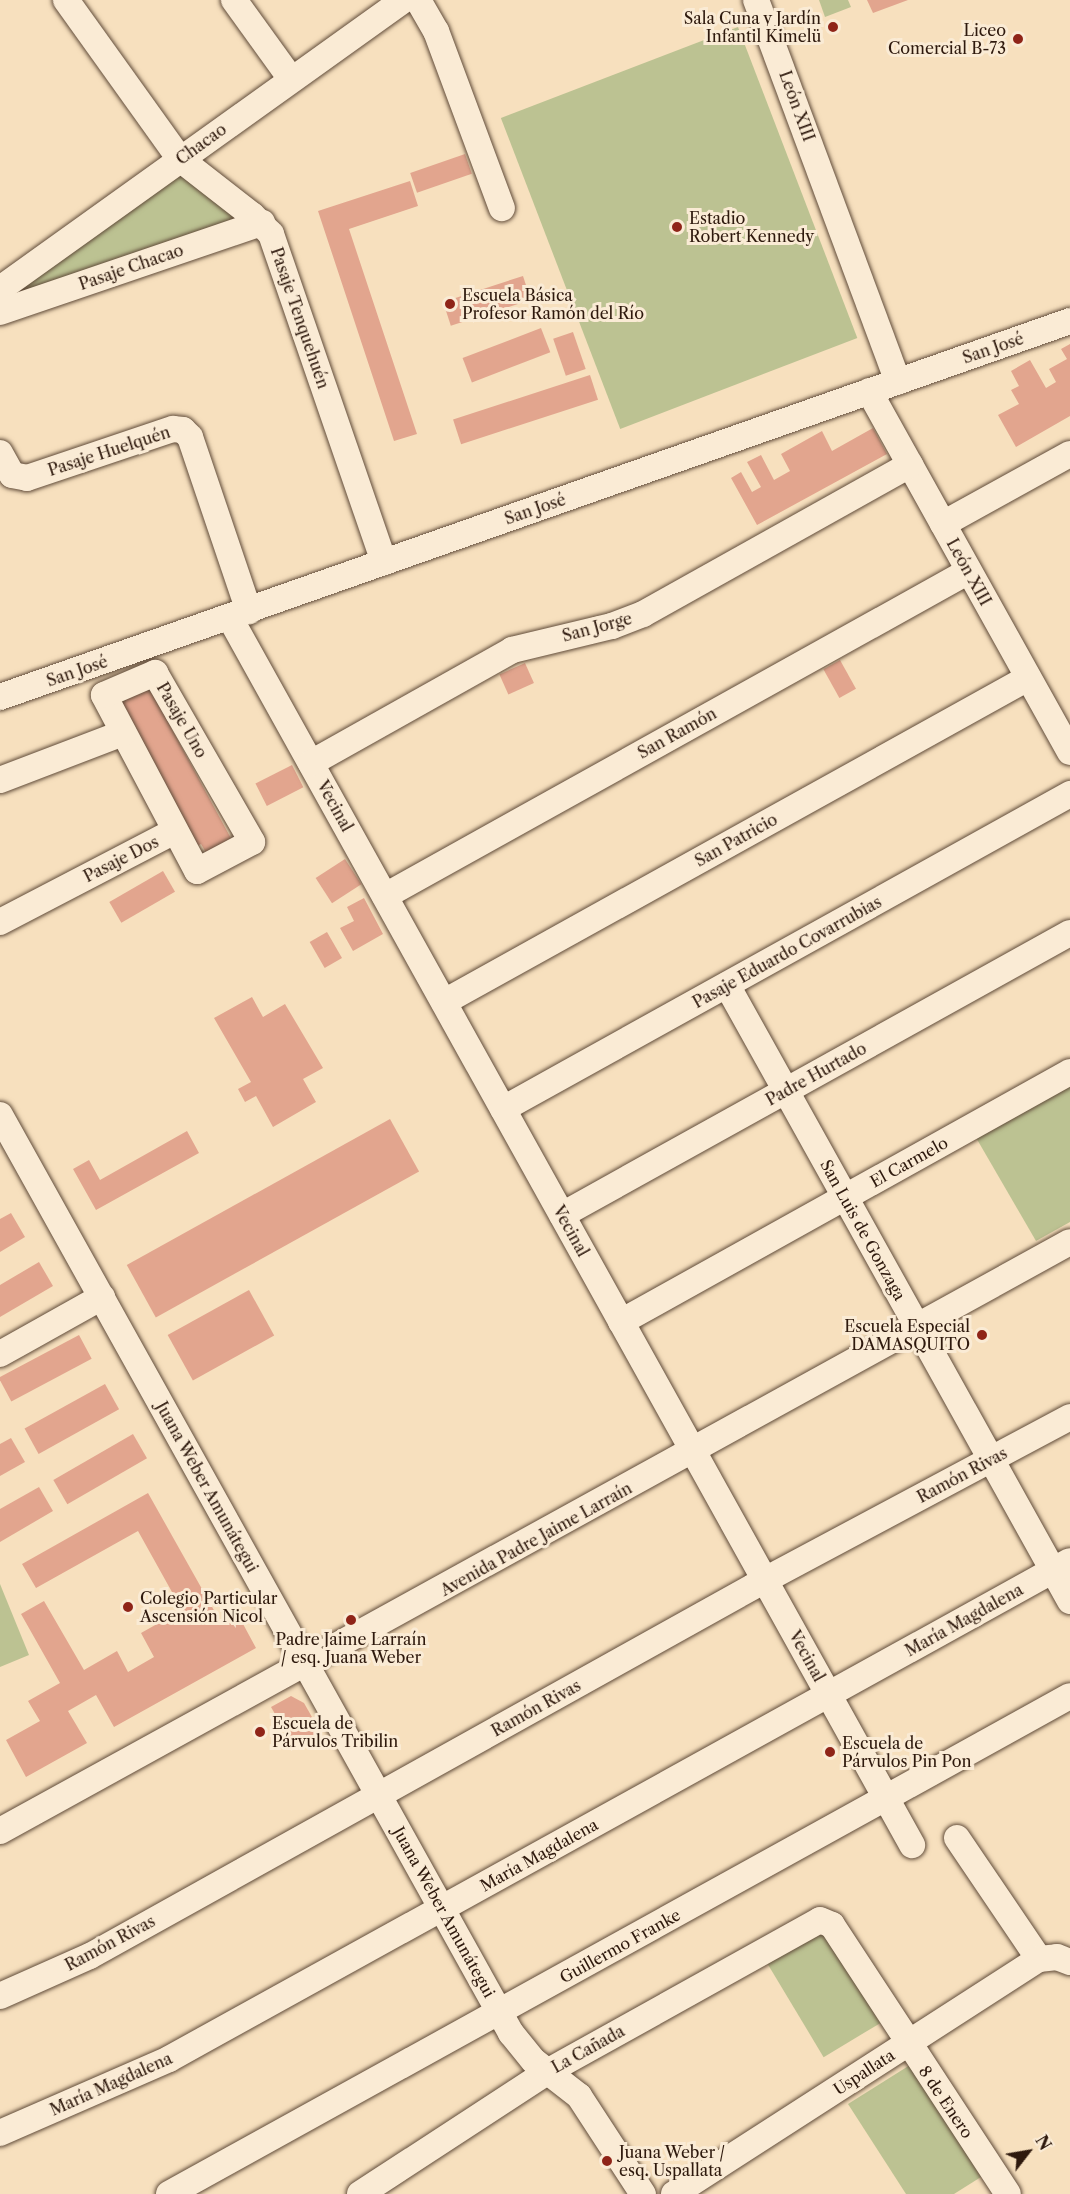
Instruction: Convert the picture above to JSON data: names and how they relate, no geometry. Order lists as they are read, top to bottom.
{
  "streets": {
    "street": [
      "León XIII",
      "Chacao",
      "Pasaje Chacao",
      "Pasaje Tenquehuén",
      "San José",
      "Pasaje Huelquén",
      "San Jorge",
      "Pasaje Uno",
      "San Ramón",
      "Vecinal",
      "San Patricio",
      "Pasaje Dos",
      "Pasaje Eduardo Covarrubias",
      "Padre Hurtado",
      "El Carmelo",
      "San Luis de Gonzaga",
      "Ramón Rivas",
      "Juana Weber Amunátegui",
      "Avenida Padre Jaime Larraín",
      "María Magdalena",
      "Guillermo Franke",
      "La Cañada",
      "Uspallata",
      "8 de Enero"
    ]
  },
  "crossings": [
    ["León XIII", "San José"],
    ["León XIII", "San Jorge"],
    ["León XIII", "San Ramón"],
    ["León XIII", "San Patricio"],
    ["Chacao", "Pasaje Tenquehuén"],
    ["Pasaje Chacao", "Pasaje Tenquehuén"],
    ["Pasaje Tenquehuén", "San José"],
    ["San José", "Pasaje Huelquén"],
    ["San José", "Vecinal"],
    ["Pasaje Huelquén", "Vecinal"],
    ["San Jorge", "Vecinal"],
    ["Pasaje Uno", "Pasaje Dos"],
    ["San Ramón", "Vecinal"],
    ["Vecinal", "San Patricio"],
    ["Vecinal", "Pasaje Eduardo Covarrubias"],
    ["Vecinal", "Padre Hurtado"],
    ["Vecinal", "El Carmelo"],
    ["Vecinal", "Ramón Rivas"],
    ["Vecinal", "Avenida Padre Jaime Larraín"],
    ["Vecinal", "María Magdalena"],
    ["Vecinal", "Guillermo Franke"],
    ["Pasaje Eduardo Covarrubias", "San Luis de Gonzaga"],
    ["Padre Hurtado", "San Luis de Gonzaga"],
    ["El Carmelo", "San Luis de Gonzaga"],
    ["San Luis de Gonzaga", "Ramón Rivas"],
    ["San Luis de Gonzaga", "Avenida Padre Jaime Larraín"],
    ["San Luis de Gonzaga", "María Magdalena"],
    ["Ramón Rivas", "Juana Weber Amunátegui"],
    ["Juana Weber Amunátegui", "Avenida Padre Jaime Larraín"],
    ["Juana Weber Amunátegui", "María Magdalena"],
    ["Juana Weber Amunátegui", "Guillermo Franke"],
    ["Juana Weber Amunátegui", "La Cañada"],
    ["La Cañada", "8 de Enero"],
    ["Uspallata", "8 de Enero"]
  ],
  "places": [
    "Sala Cuna y Jardín Infantil Kimelü",
    "Liceo Comercial B-73",
    "Estadio Robert Kennedy",
    "Escuela Básica Profesor Ramón del Río",
    "Escuela Especial DAMASQUITO",
    "Colegio Particular Ascensión Nicol",
    "Padre Jaime Larraín / esq. Juana Weber",
    "Escuela de Párvulos Tribilin",
    "Escuela de Párvulos Pin Pon",
    "Juana Weber / esq. Uspallata"
  ],
  "north": "top right"
}
